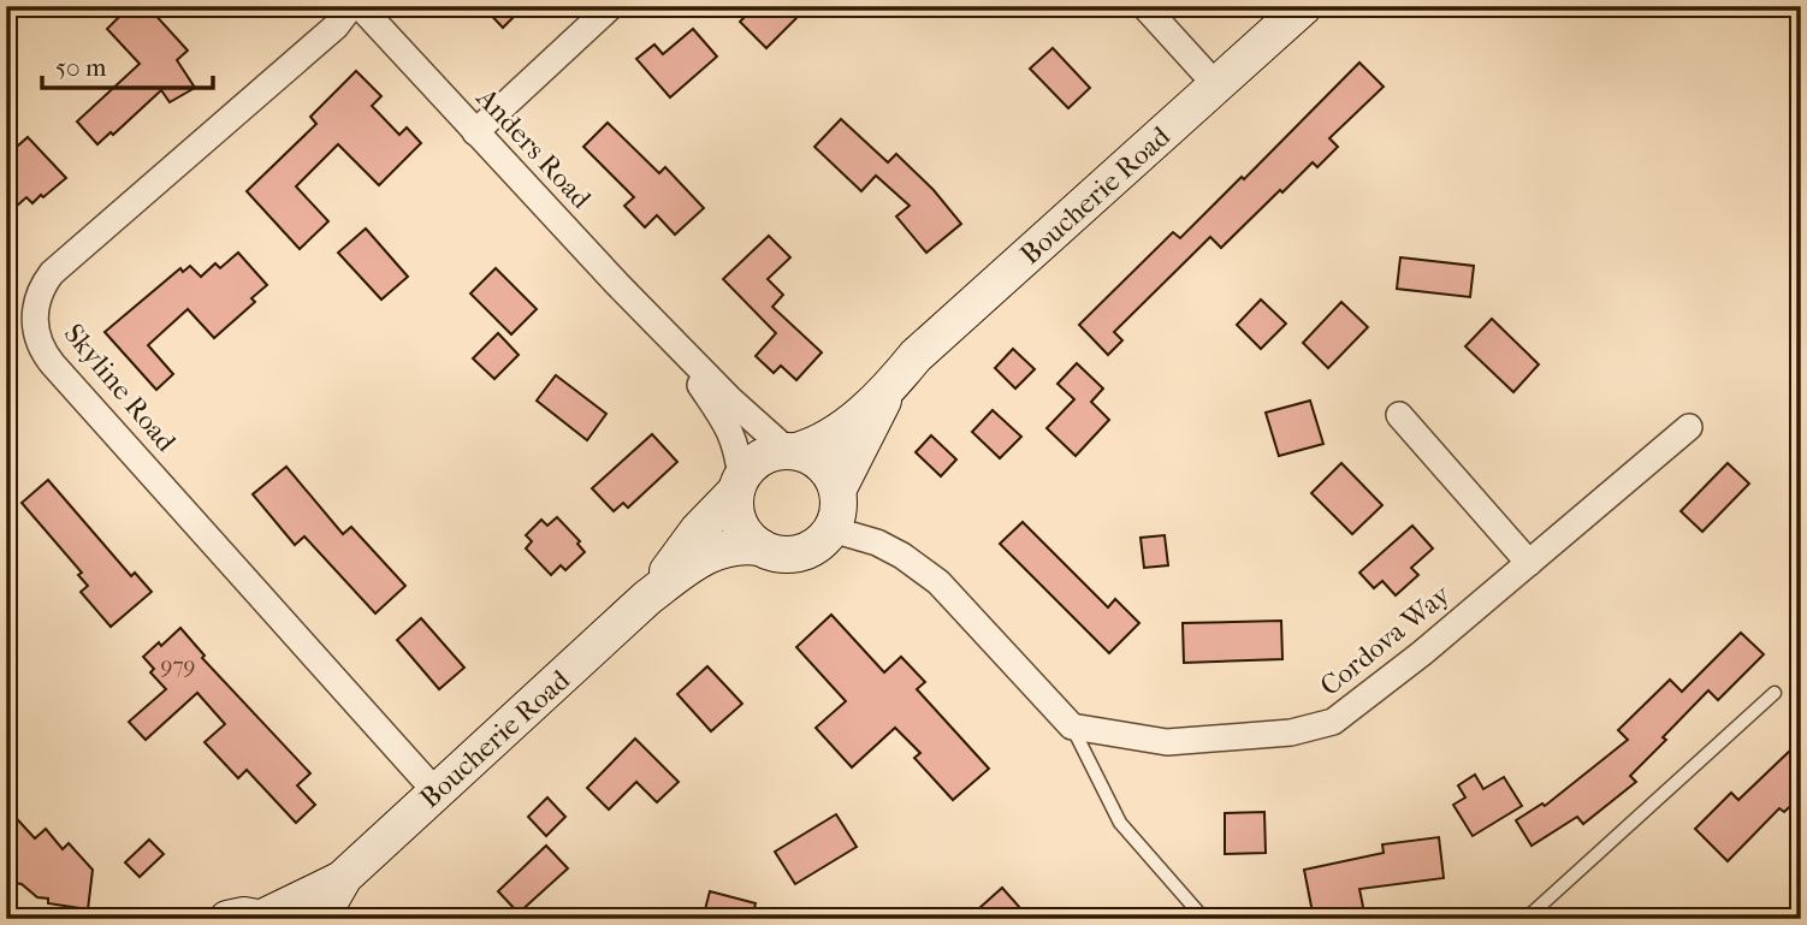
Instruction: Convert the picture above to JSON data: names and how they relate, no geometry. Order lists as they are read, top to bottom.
{
  "streets": {
    "main road": ["Boucherie Road"],
    "street": ["Anders Road", "Skyline Road", "Cordova Way"]
  },
  "crossings": [
    ["Anders Road", "Boucherie Road"],
    ["Boucherie Road", "Skyline Road"]
  ],
  "house_numbers": ["979"],
  "scale_bar": "50 m"
}
